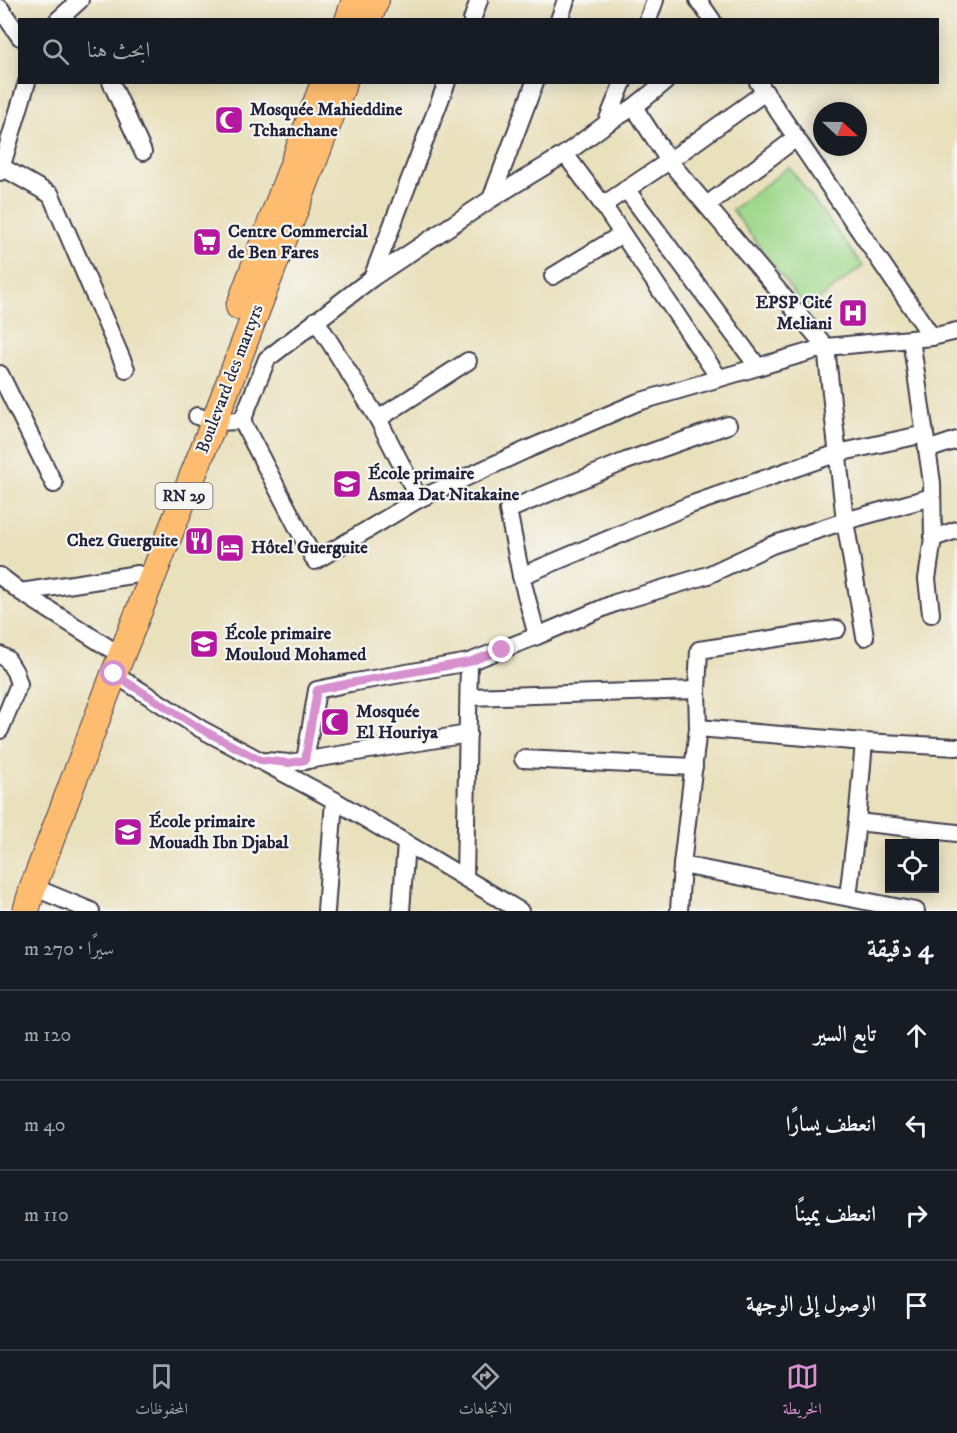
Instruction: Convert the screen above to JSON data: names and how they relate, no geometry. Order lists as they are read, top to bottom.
{
  "streets": {
    "highway": ["Boulevard des martyrs", "RN 29"]
  },
  "places": {
    "mosque": ["Mosquée Mahieddine Tchanchane", "Mosquée El Houriya"],
    "supermarket": ["Centre Commercial de Ben Fares"],
    "hospital": ["EPSP Cité Meliani"],
    "school or university": ["École primaire Asmaa Dat Nitakaine", "École primaire Mouloud Mohamed", "École primaire Mouadh Ibn Djabal"],
    "restaurant": ["Chez Guerguite"],
    "hotel": ["Hôtel Guerguite"]
  },
  "north": "right",
  "page": {
    "search": "ابحث هنا",
    "heading": ["4 دقيقة", "سيرًا · 270 m"],
    "list": [
      ["تابع السير", "120 m"],
      ["انعطف يسارًا", "40 m"],
      ["انعطف يمينًا", "110 m"],
      "الوصول إلى الوجهة"
    ],
    "nav": ["الخريطة", "الاتجاهات", "المحفوظات"]
  }
}
